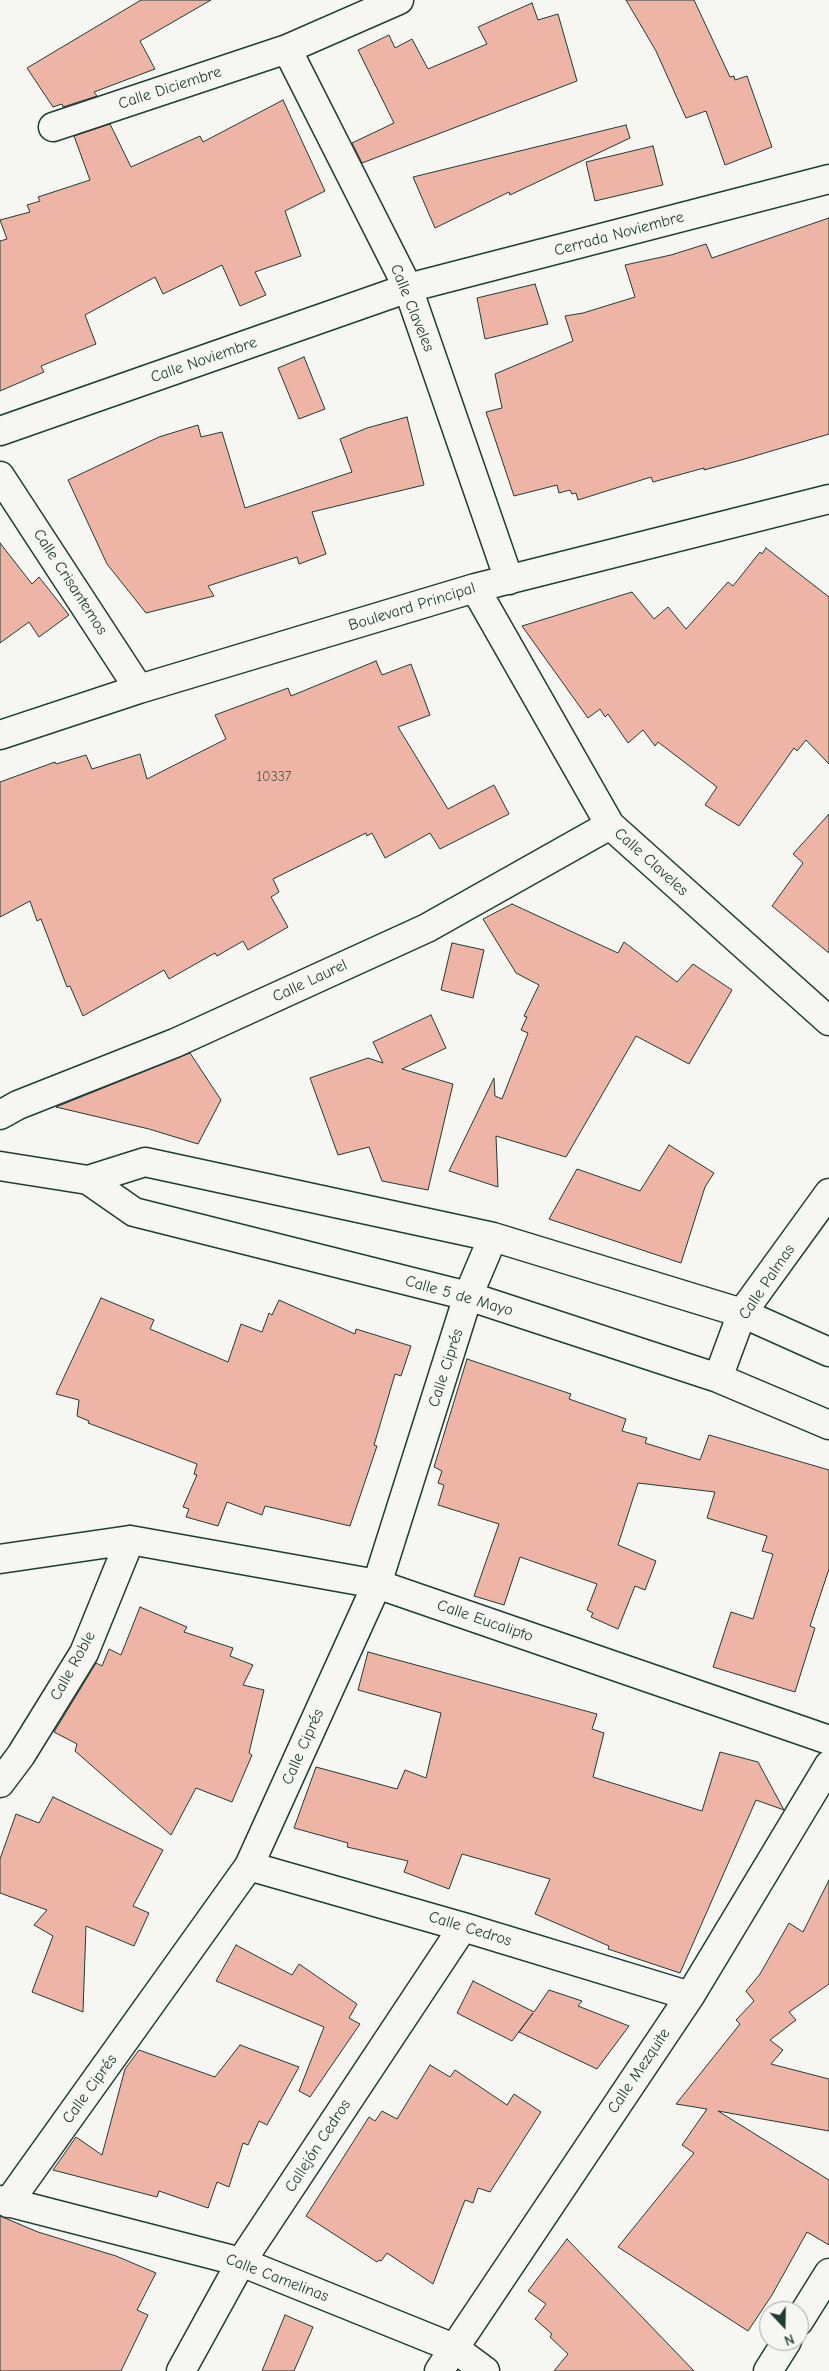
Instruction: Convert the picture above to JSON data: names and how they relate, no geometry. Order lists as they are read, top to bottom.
{
  "streets": {
    "street": [
      "Calle Diciembre",
      "Cerrada Noviembre",
      "Calle Claveles",
      "Calle Noviembre",
      "Calle Crisantemos",
      "Boulevard Principal",
      "Calle Laurel",
      "Calle Palmas",
      "Calle 5 de Mayo",
      "Calle Ciprés",
      "Calle Eucalipto",
      "Calle Roble",
      "Calle Cedros",
      "Calle Mezquite",
      "Callejón Cedros",
      "Calle Camelinas"
    ]
  },
  "crossings": [
    ["Calle Diciembre", "Calle Claveles"],
    ["Cerrada Noviembre", "Calle Claveles"],
    ["Cerrada Noviembre", "Calle Noviembre"],
    ["Calle Claveles", "Calle Noviembre"],
    ["Calle Claveles", "Boulevard Principal"],
    ["Calle Claveles", "Calle Laurel"],
    ["Calle Crisantemos", "Boulevard Principal"],
    ["Calle Palmas", "Calle 5 de Mayo"],
    ["Calle 5 de Mayo", "Calle Ciprés"],
    ["Calle Ciprés", "Calle Eucalipto"],
    ["Calle Ciprés", "Calle Cedros"],
    ["Calle Ciprés", "Calle Camelinas"],
    ["Calle Eucalipto", "Calle Roble"],
    ["Calle Cedros", "Calle Mezquite"],
    ["Calle Cedros", "Callejón Cedros"],
    ["Calle Mezquite", "Calle Camelinas"],
    ["Callejón Cedros", "Calle Camelinas"]
  ],
  "house_numbers": ["10337"],
  "north": "bottom"
}
